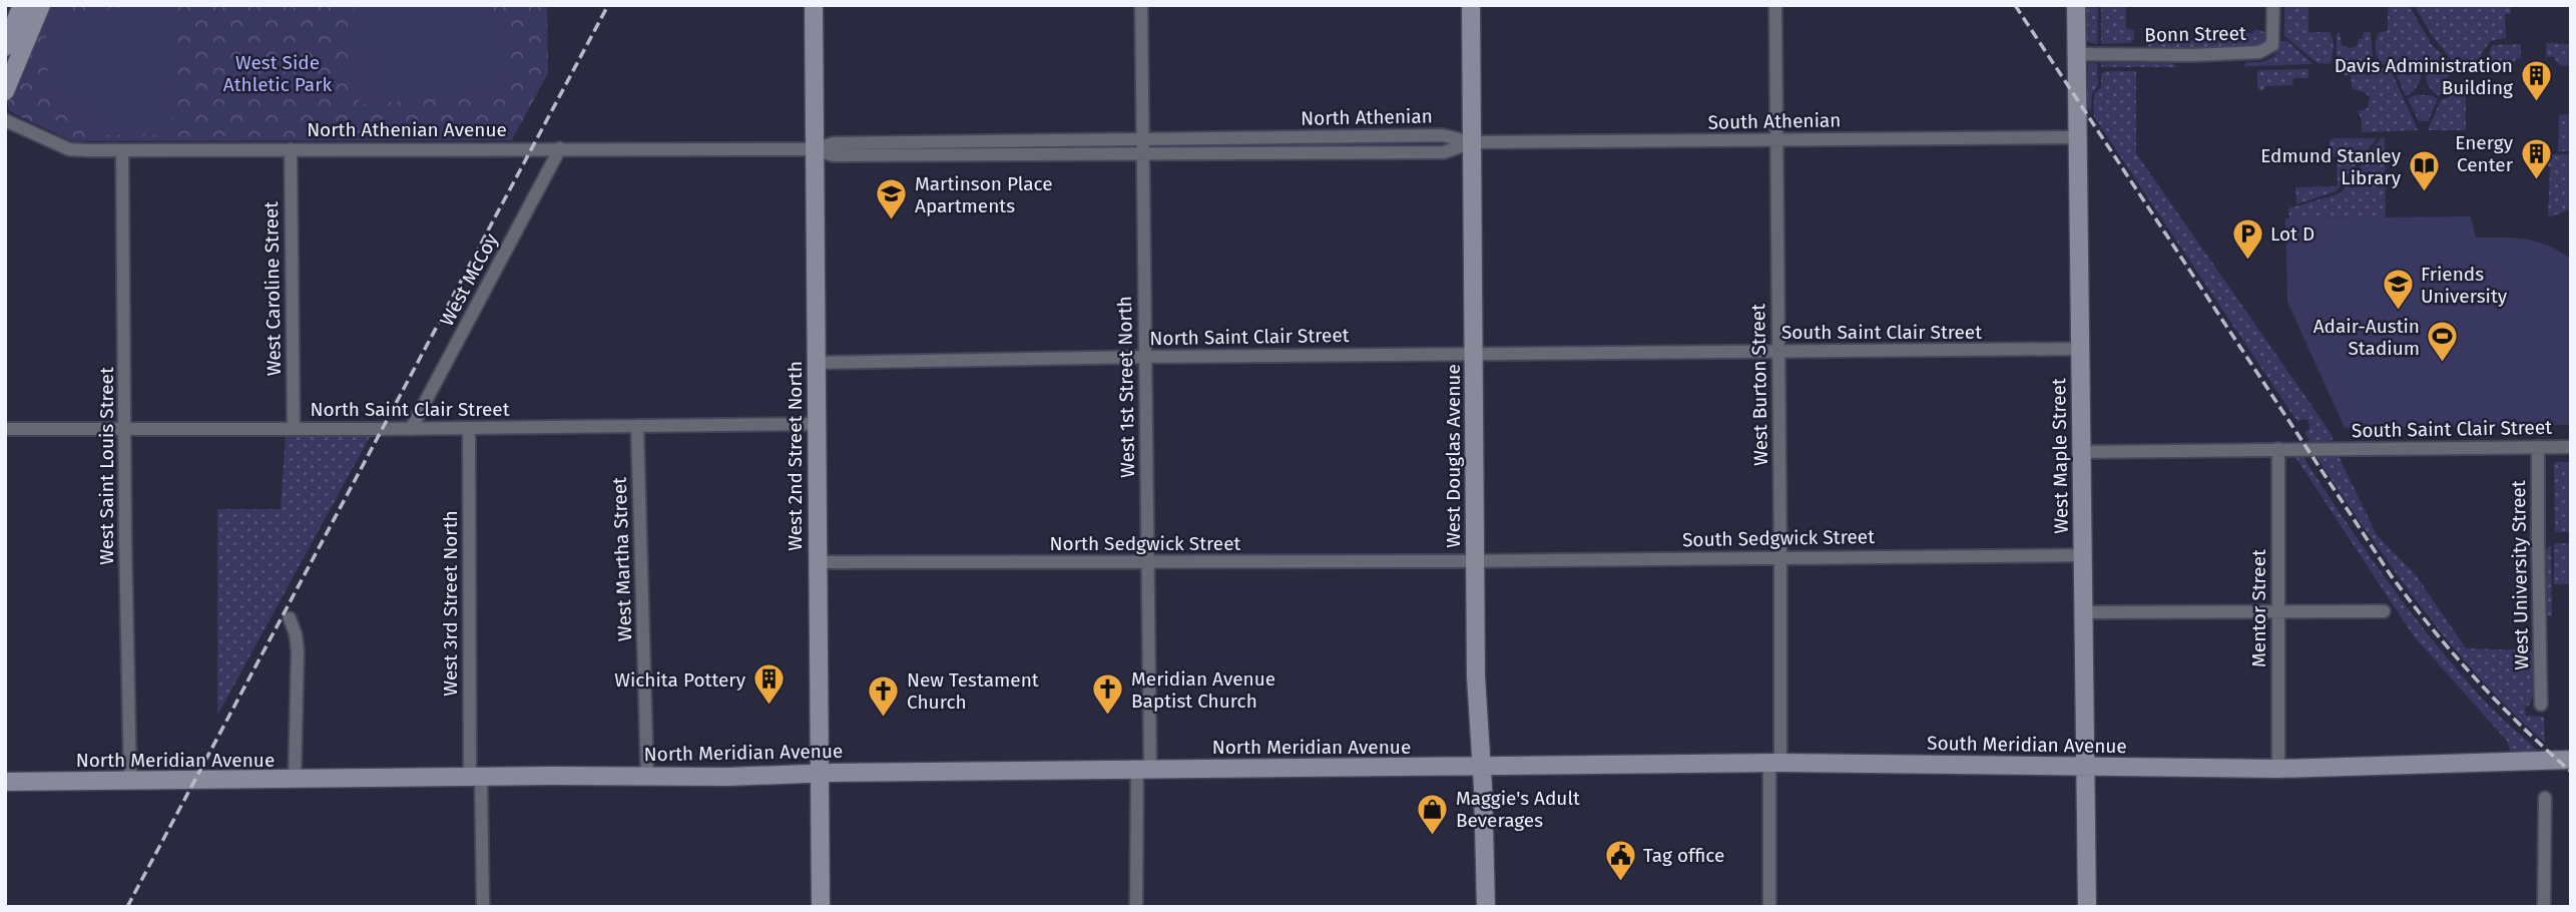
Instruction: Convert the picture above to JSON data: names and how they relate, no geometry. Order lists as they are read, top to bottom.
{
  "streets": {
    "main road": [
      "West 2nd Street North",
      "West Douglas Avenue",
      "West Maple Street",
      "South Meridian Avenue",
      "North Meridian Avenue"
    ],
    "street": [
      "Bonn Street",
      "North Athenian",
      "South Athenian",
      "North Athenian Avenue",
      "West McCoy",
      "West Caroline Street",
      "South Saint Clair Street",
      "North Saint Clair Street",
      "West Burton Street",
      "West 1st Street North",
      "West Saint Louis Street",
      "South Sedgwick Street",
      "North Sedgwick Street",
      "West Martha Street",
      "West University Street",
      "West 3rd Street North",
      "Mentor Street"
    ]
  },
  "crossings": [
    ["Bonn Street", "West Maple Street"],
    ["North Athenian", "South Athenian"],
    ["North Athenian", "North Athenian Avenue"],
    ["North Athenian", "West 1st Street North"],
    ["North Athenian", "West 2nd Street North"],
    ["North Athenian", "West Douglas Avenue"],
    ["South Athenian", "West Burton Street"],
    ["South Athenian", "West Douglas Avenue"],
    ["South Athenian", "West Maple Street"],
    ["North Athenian Avenue", "West McCoy"],
    ["North Athenian Avenue", "West Caroline Street"],
    ["North Athenian Avenue", "West 2nd Street North"],
    ["North Athenian Avenue", "West Saint Louis Street"],
    ["West McCoy", "North Saint Clair Street"],
    ["West Caroline Street", "North Saint Clair Street"],
    ["South Saint Clair Street", "North Saint Clair Street"],
    ["South Saint Clair Street", "West Burton Street"],
    ["South Saint Clair Street", "West Douglas Avenue"],
    ["South Saint Clair Street", "West Maple Street"],
    ["South Saint Clair Street", "West University Street"],
    ["South Saint Clair Street", "Mentor Street"],
    ["North Saint Clair Street", "West 1st Street North"],
    ["North Saint Clair Street", "West 2nd Street North"],
    ["North Saint Clair Street", "West Douglas Avenue"],
    ["North Saint Clair Street", "West Saint Louis Street"],
    ["North Saint Clair Street", "West Martha Street"],
    ["North Saint Clair Street", "West 3rd Street North"],
    ["West Burton Street", "South Sedgwick Street"],
    ["West Burton Street", "South Meridian Avenue"],
    ["West 1st Street North", "North Sedgwick Street"],
    ["West 1st Street North", "North Meridian Avenue"],
    ["West 2nd Street North", "North Sedgwick Street"],
    ["West 2nd Street North", "North Meridian Avenue"],
    ["West Douglas Avenue", "South Sedgwick Street"],
    ["West Douglas Avenue", "North Sedgwick Street"],
    ["West Douglas Avenue", "South Meridian Avenue"],
    ["West Douglas Avenue", "North Meridian Avenue"],
    ["West Maple Street", "South Sedgwick Street"],
    ["West Maple Street", "South Meridian Avenue"],
    ["West Saint Louis Street", "North Meridian Avenue"],
    ["South Sedgwick Street", "North Sedgwick Street"],
    ["West Martha Street", "North Meridian Avenue"],
    ["West 3rd Street North", "North Meridian Avenue"],
    ["Mentor Street", "South Meridian Avenue"],
    ["South Meridian Avenue", "North Meridian Avenue"]
  ],
  "parks": ["West Side Athletic Park"],
  "places": {
    "building": ["Davis Administration Building", "Energy Center", "Wichita Pottery"],
    "library": ["Edmund Stanley Library"],
    "school or university": ["Martinson Place Apartments", "Friends University"],
    "parking": ["Lot D"],
    "sports": ["Adair-Austin Stadium"],
    "church": ["Meridian Avenue Baptist Church", "New Testament Church"],
    "shop": ["Maggie's Adult Beverages"],
    "public building": ["Tag office"]
  }
}
